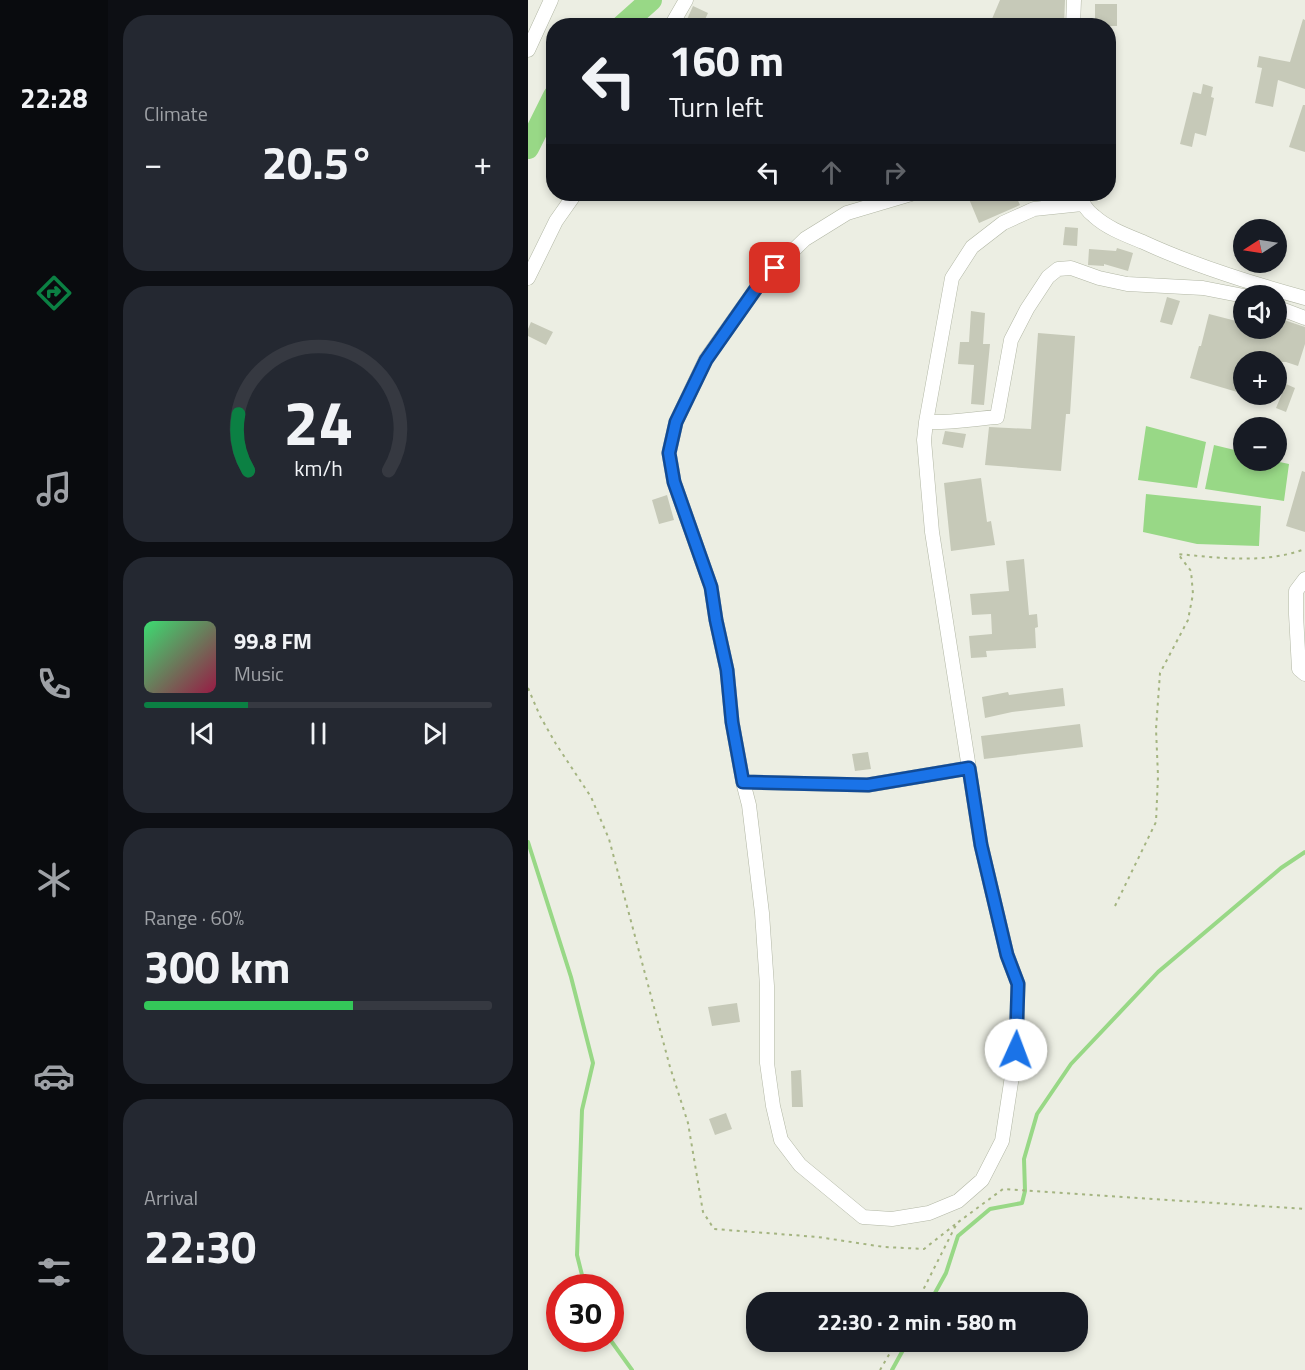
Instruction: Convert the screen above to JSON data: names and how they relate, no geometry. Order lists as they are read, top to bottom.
{
  "north": "left",
  "page": {
    "tabs": "22:28",
    "tile": [
      "Climate",
      ["Range · 60%", "300 km"],
      ["Arrival", "22:30"]
    ],
    "turn": ["160 m", "Turn left"],
    "heat": ["−", "20.5°", "+"],
    "map_buttons": ["+", "−"],
    "song": ["99.8 FM", "Music"],
    "limit": "30",
    "trip": "22:30 · 2 min · 580 m",
    "gauge": ["24", "km/h"]
  }
}
